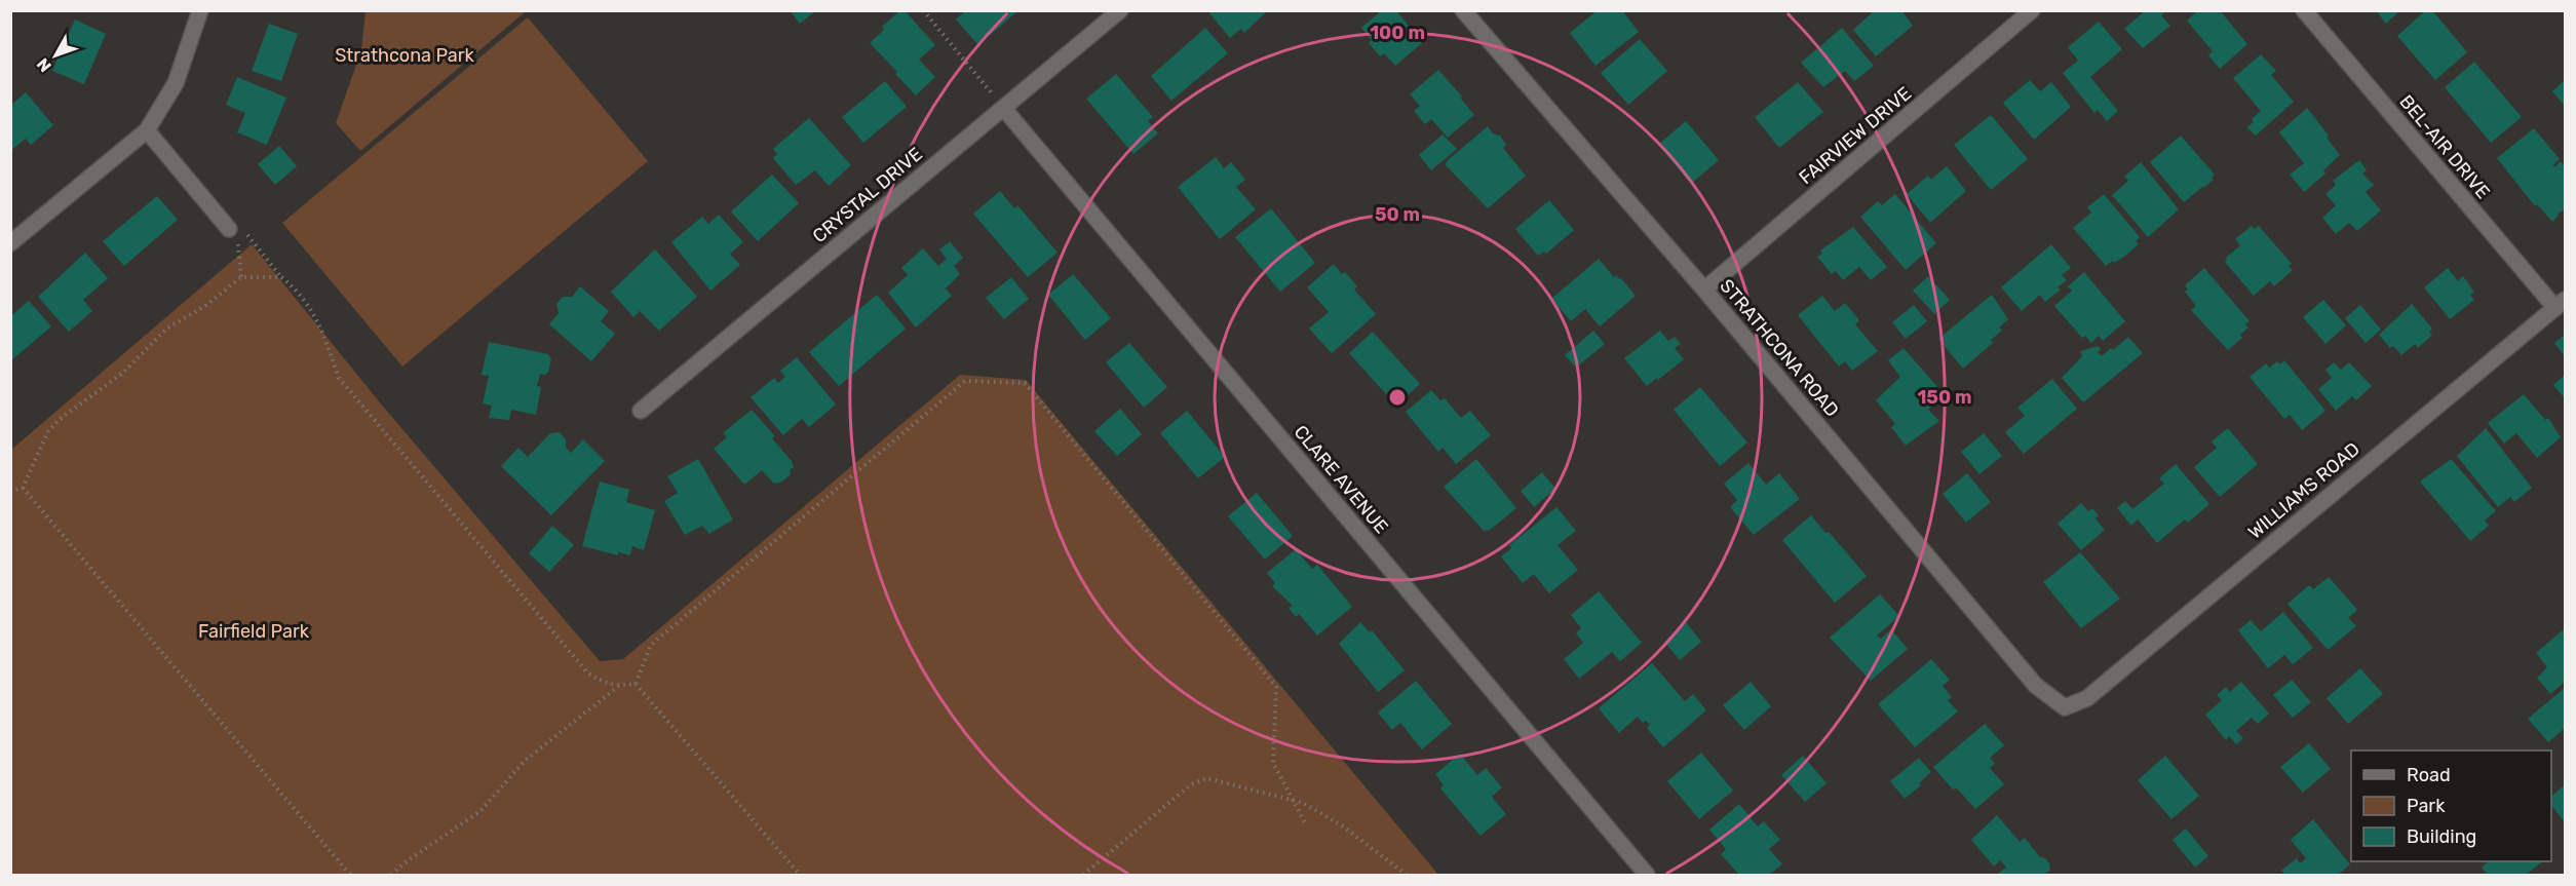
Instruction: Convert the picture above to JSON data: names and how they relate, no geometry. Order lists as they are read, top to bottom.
{
  "streets": {
    "street": [
      "FAIRVIEW DRIVE",
      "BEL-AIR DRIVE",
      "CRYSTAL DRIVE",
      "STRATHCONA ROAD",
      "CLARE AVENUE",
      "WILLIAMS ROAD"
    ]
  },
  "crossings": [
    ["FAIRVIEW DRIVE", "STRATHCONA ROAD"],
    ["BEL-AIR DRIVE", "WILLIAMS ROAD"],
    ["CRYSTAL DRIVE", "CLARE AVENUE"],
    ["STRATHCONA ROAD", "WILLIAMS ROAD"]
  ],
  "parks": ["Strathcona Park", "Fairfield Park"],
  "legend": ["Road", "Park", "Building"],
  "north": "bottom left",
  "rings": ["100 m", "50 m", "150 m"]
}
